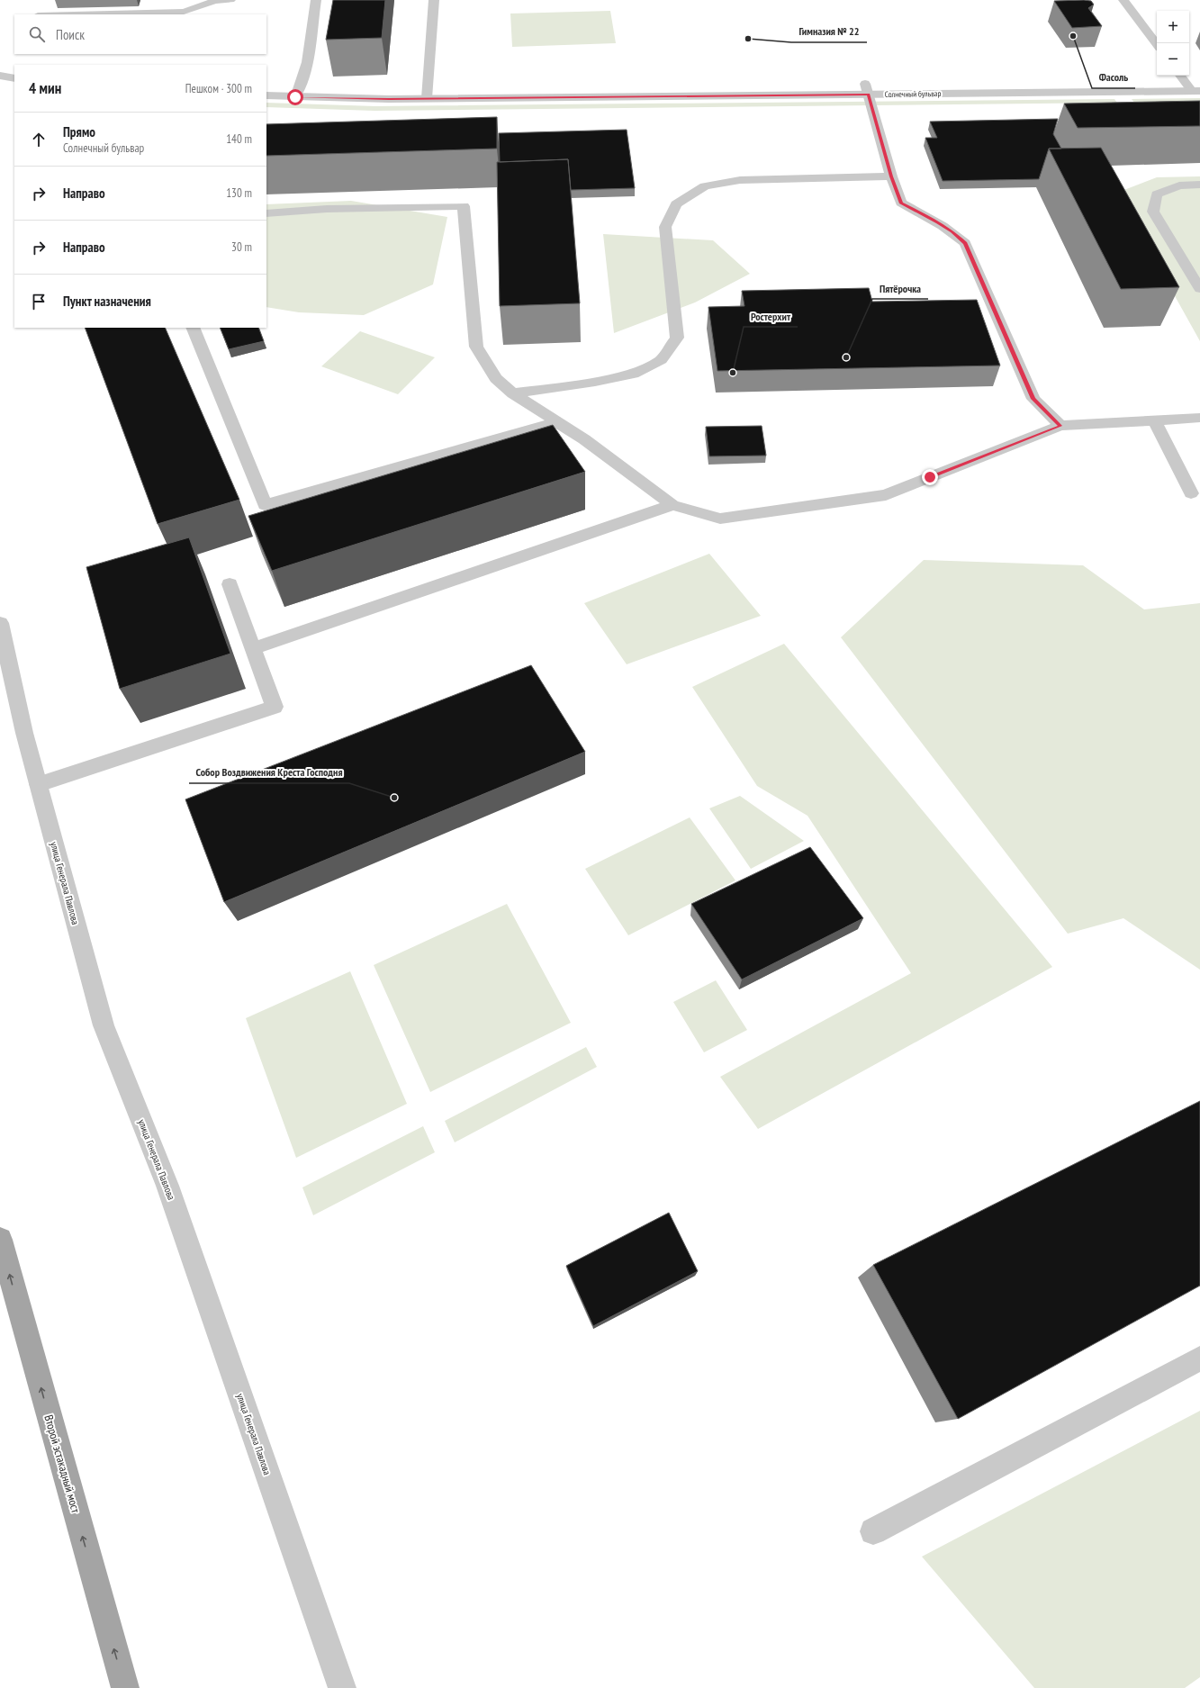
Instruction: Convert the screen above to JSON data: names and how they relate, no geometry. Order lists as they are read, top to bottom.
{
  "streets": {
    "main road": ["Второй эстакадный мост"],
    "street": ["Солнечный бульвар", "улица Генерала Павлова"]
  },
  "one_way": ["Второй эстакадный мост"],
  "places": [
    "Фасоль",
    "Гимназия № 22",
    "Пятёрочка",
    "Ростерхит",
    "Собор Воздвижения Креста Господня"
  ],
  "page": {
    "map_buttons": ["+", "−"],
    "search": "Поиск",
    "heading": ["4 мин", "Пешком · 300 m"],
    "list": [
      ["Прямо", "Солнечный бульвар", "140 m"],
      ["Направо", "130 m"],
      ["Направо", "30 m"],
      "Пункт назначения"
    ]
  }
}
